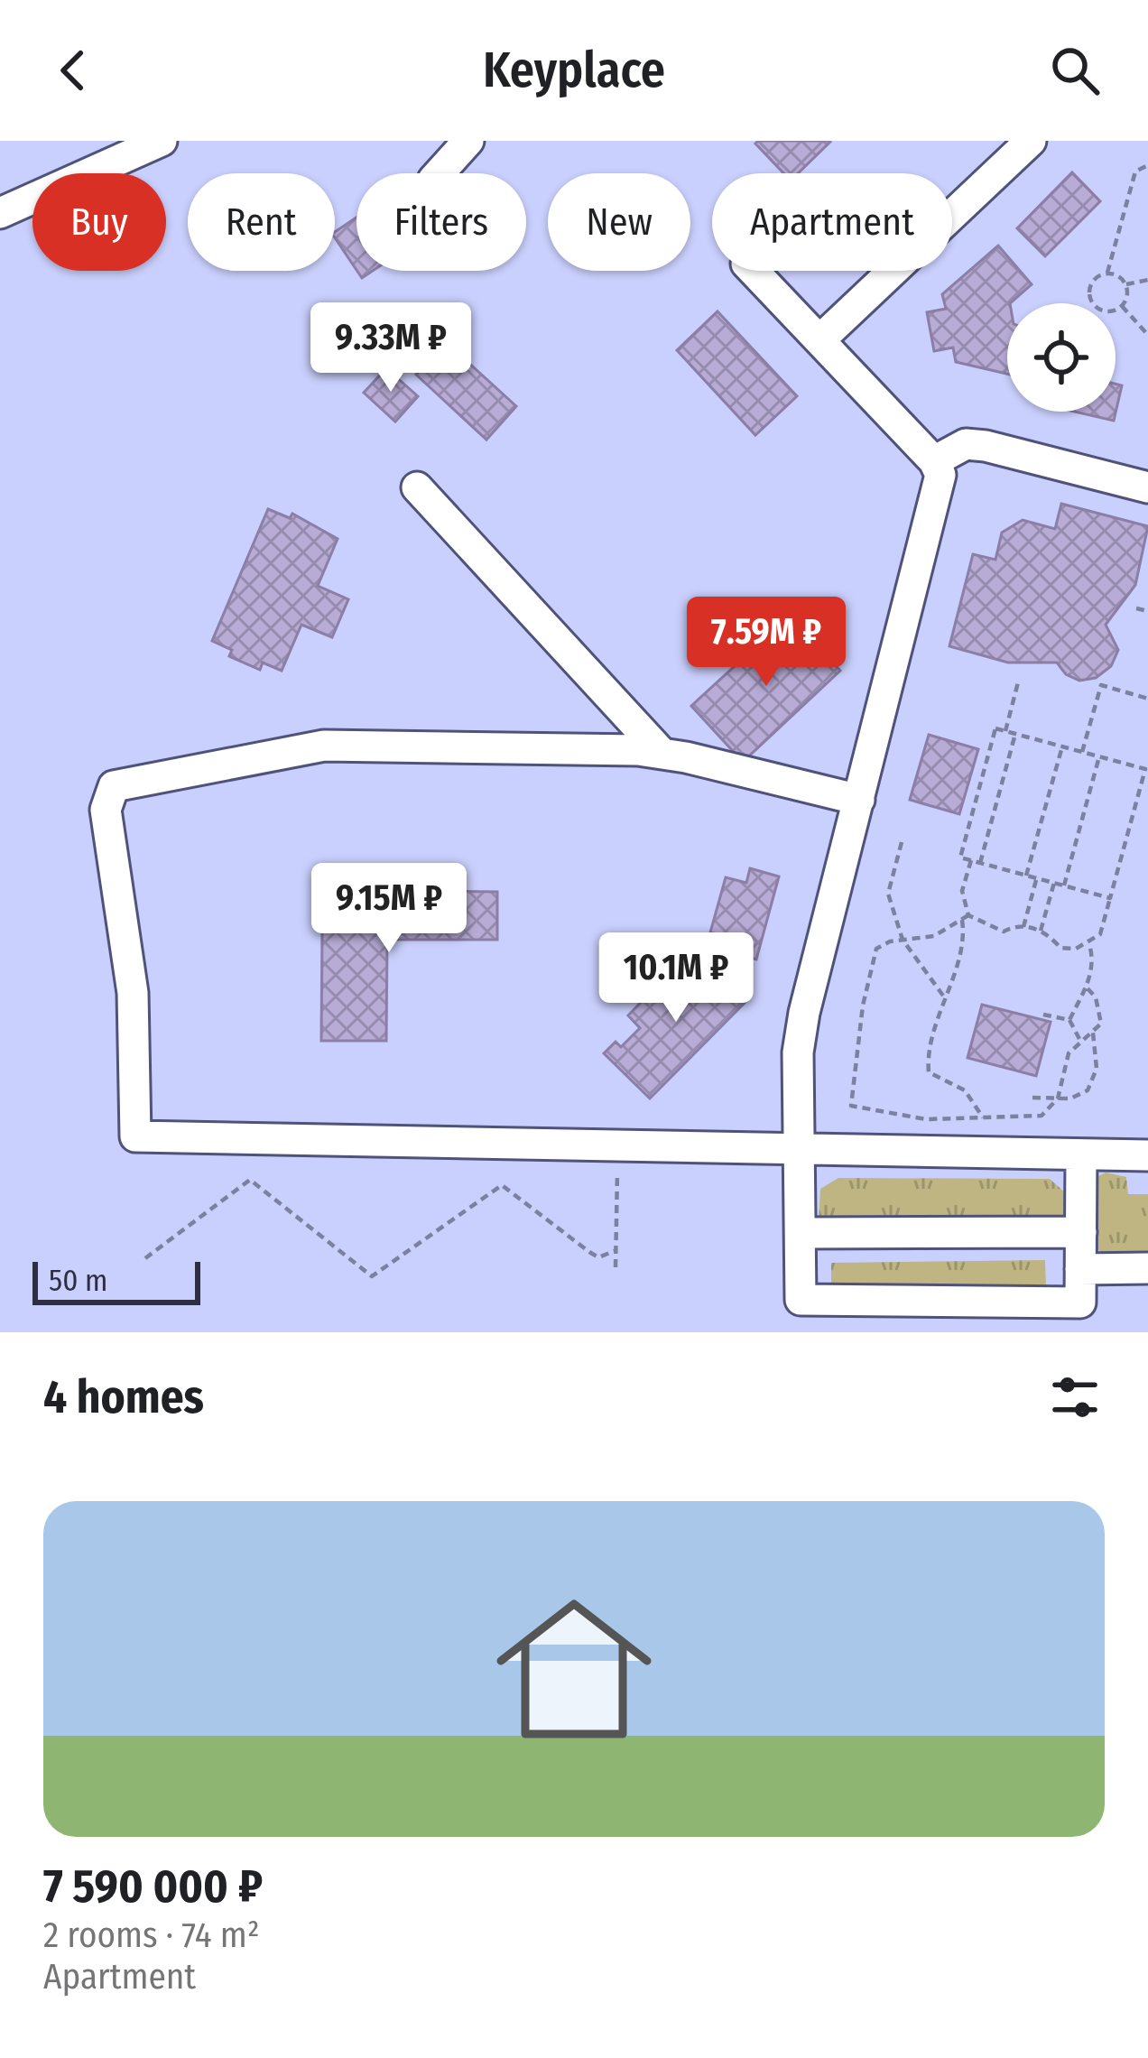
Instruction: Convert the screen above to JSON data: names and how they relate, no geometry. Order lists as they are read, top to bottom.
{
  "scale_bar": "50 m",
  "page": {
    "header": "Keyplace",
    "chip": [
      "Buy",
      "Rent",
      "Filters",
      "New",
      "Apartment"
    ],
    "price": [
      "9.33M ₽",
      "7.59M ₽",
      "9.15M ₽",
      "10.1M ₽"
    ],
    "scale": "50 m",
    "heading": "4 homes",
    "list": [
      {
        "name": "7 590 000 ₽",
        "note": "2 rooms · 74 m² · Apartment"
      }
    ]
  }
}
